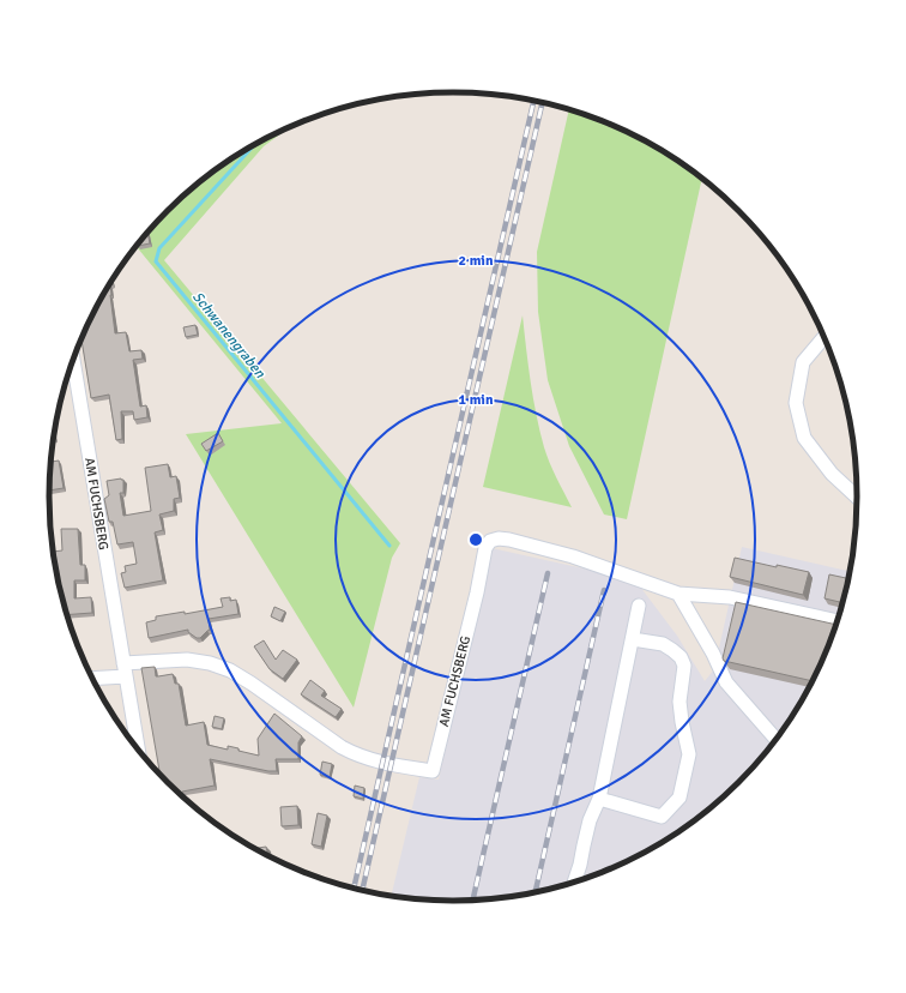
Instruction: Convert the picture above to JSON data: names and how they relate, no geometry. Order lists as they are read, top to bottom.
{
  "streets": {
    "street": ["AM FUCHSBERG"]
  },
  "water": ["Schwanengraben"],
  "rings": ["2 min", "1 min"]
}
